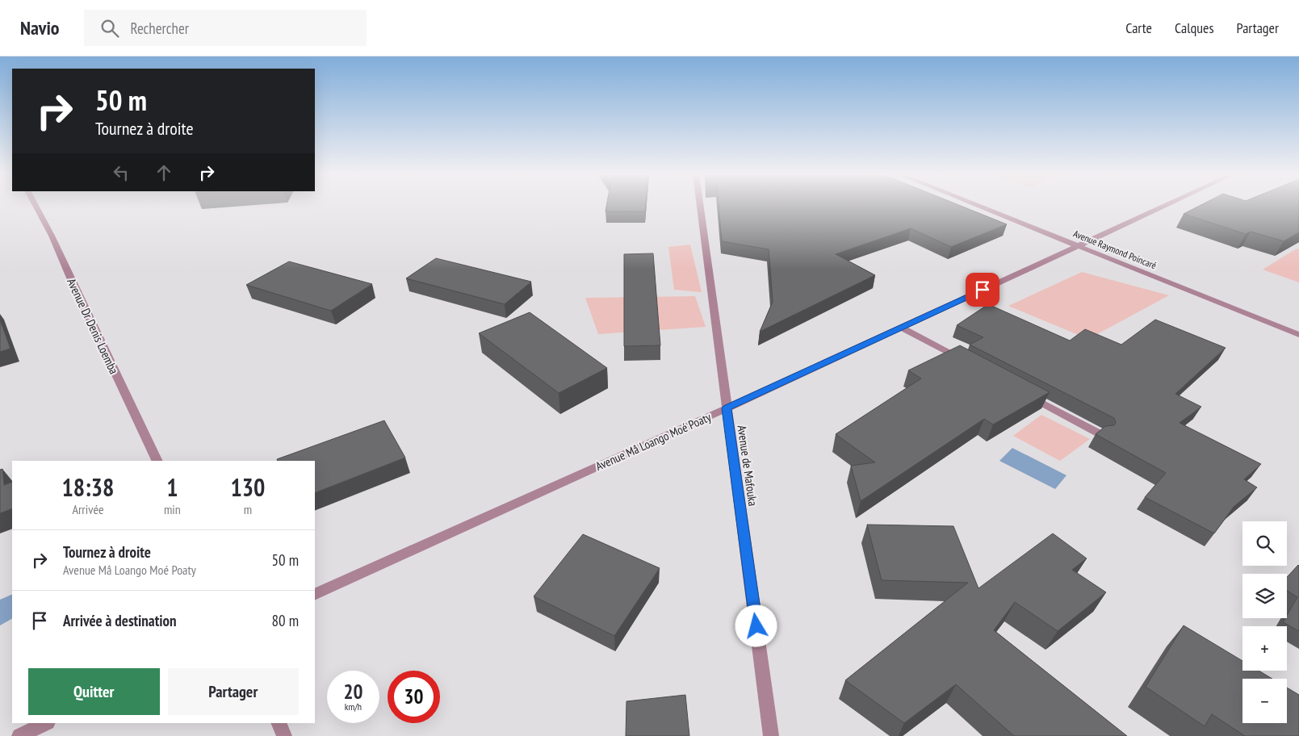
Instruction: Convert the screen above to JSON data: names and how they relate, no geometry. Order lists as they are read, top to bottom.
{
  "streets": {
    "street": [
      "Avenue Raymond Poincaré",
      "Avenue Dr Denis Loemba",
      "Avenue Mâ Loango Moé Poaty",
      "Avenue de Mafouka"
    ]
  },
  "crossings": [
    ["Avenue Raymond Poincaré", "Avenue Mâ Loango Moé Poaty"],
    ["Avenue Mâ Loango Moé Poaty", "Avenue de Mafouka"]
  ],
  "page": {
    "header": "Navio",
    "search": "Rechercher",
    "nav": ["Carte", "Calques", "Partager"],
    "turn": ["50 m", "Tournez à droite"],
    "eta": [
      "18:38",
      "Arrivée",
      "1",
      "min",
      "130",
      "m"
    ],
    "map_buttons": ["+", "−"],
    "list": [
      {
        "name": "Tournez à droite",
        "note": "Avenue Mâ Loango Moé Poaty",
        "value": "50 m"
      },
      {
        "name": "Arrivée à destination",
        "value": "80 m"
      }
    ],
    "buttons": ["Quitter", "Partager"],
    "speed": "20 km/h",
    "limit": "30"
  }
}
